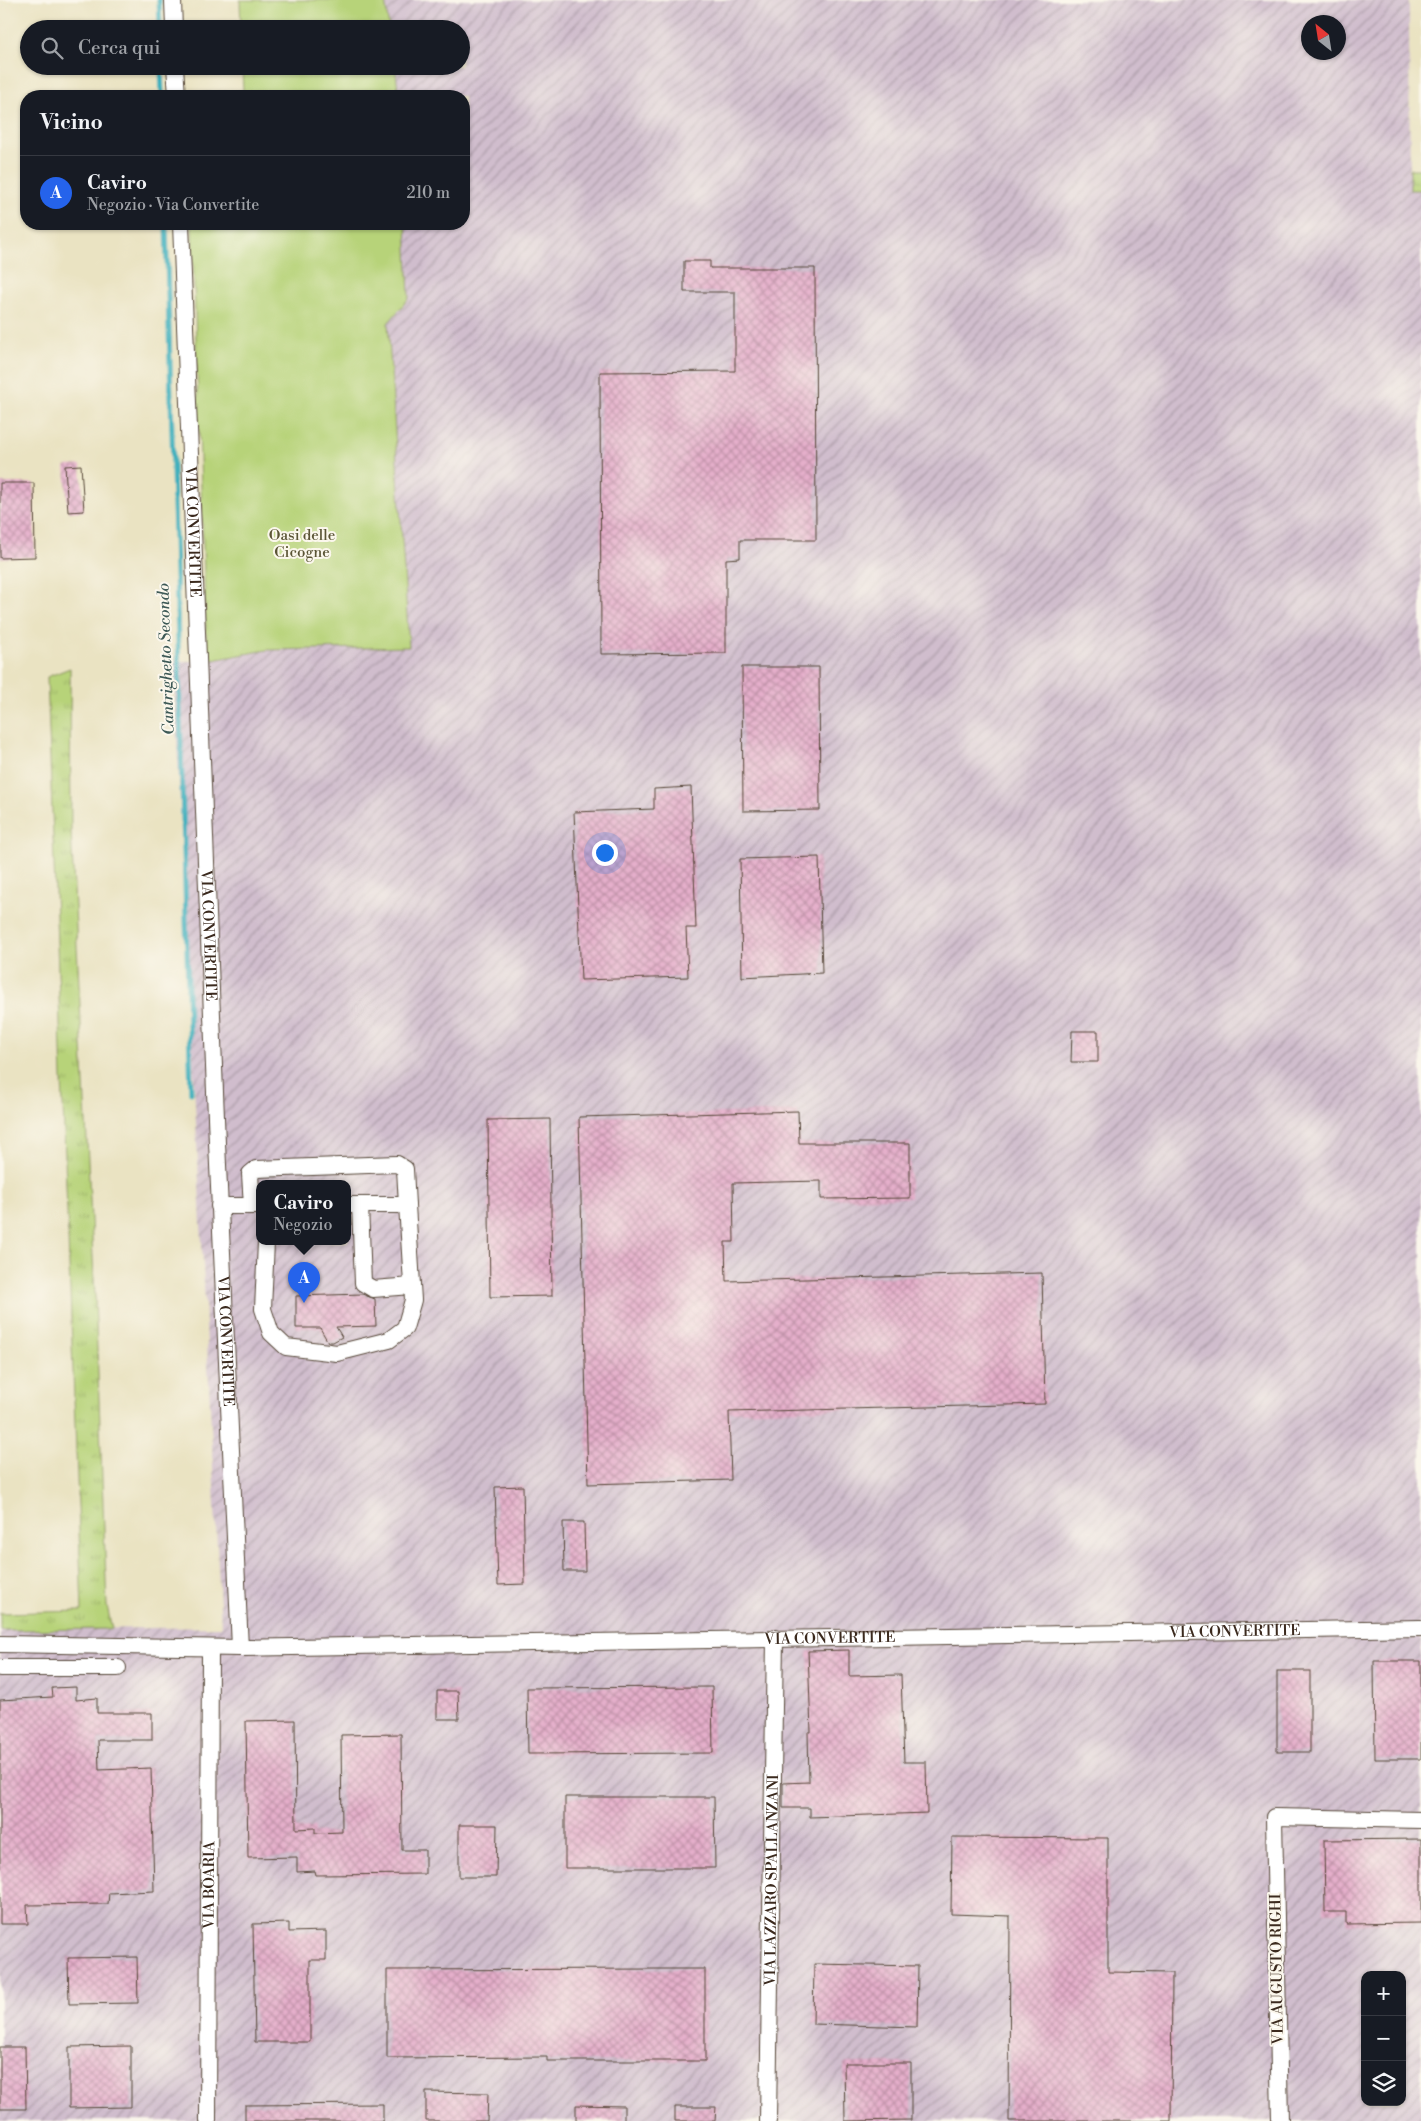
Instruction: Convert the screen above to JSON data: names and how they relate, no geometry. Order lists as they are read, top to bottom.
{
  "streets": {
    "street": [
      "VIA CONVERTITE",
      "VIA LAZZARO SPALLANZANI",
      "VIA BOARIA",
      "VIA AUGUSTO RIGHI"
    ]
  },
  "crossings": [
    ["VIA CONVERTITE", "VIA LAZZARO SPALLANZANI"],
    ["VIA CONVERTITE", "VIA BOARIA"]
  ],
  "water": ["Cantrighetto Secondo"],
  "parks": ["Oasi delle Cicogne"],
  "north": "top left",
  "page": {
    "search": "Cerca qui",
    "heading": "Vicino",
    "list": [
      {
        "mark": "A",
        "name": "Caviro",
        "note": "Negozio · Via Convertite",
        "value": "210 m"
      }
    ],
    "popup": ["Caviro", "Negozio"],
    "pins": "A",
    "map_buttons": ["+", "−"]
  }
}
